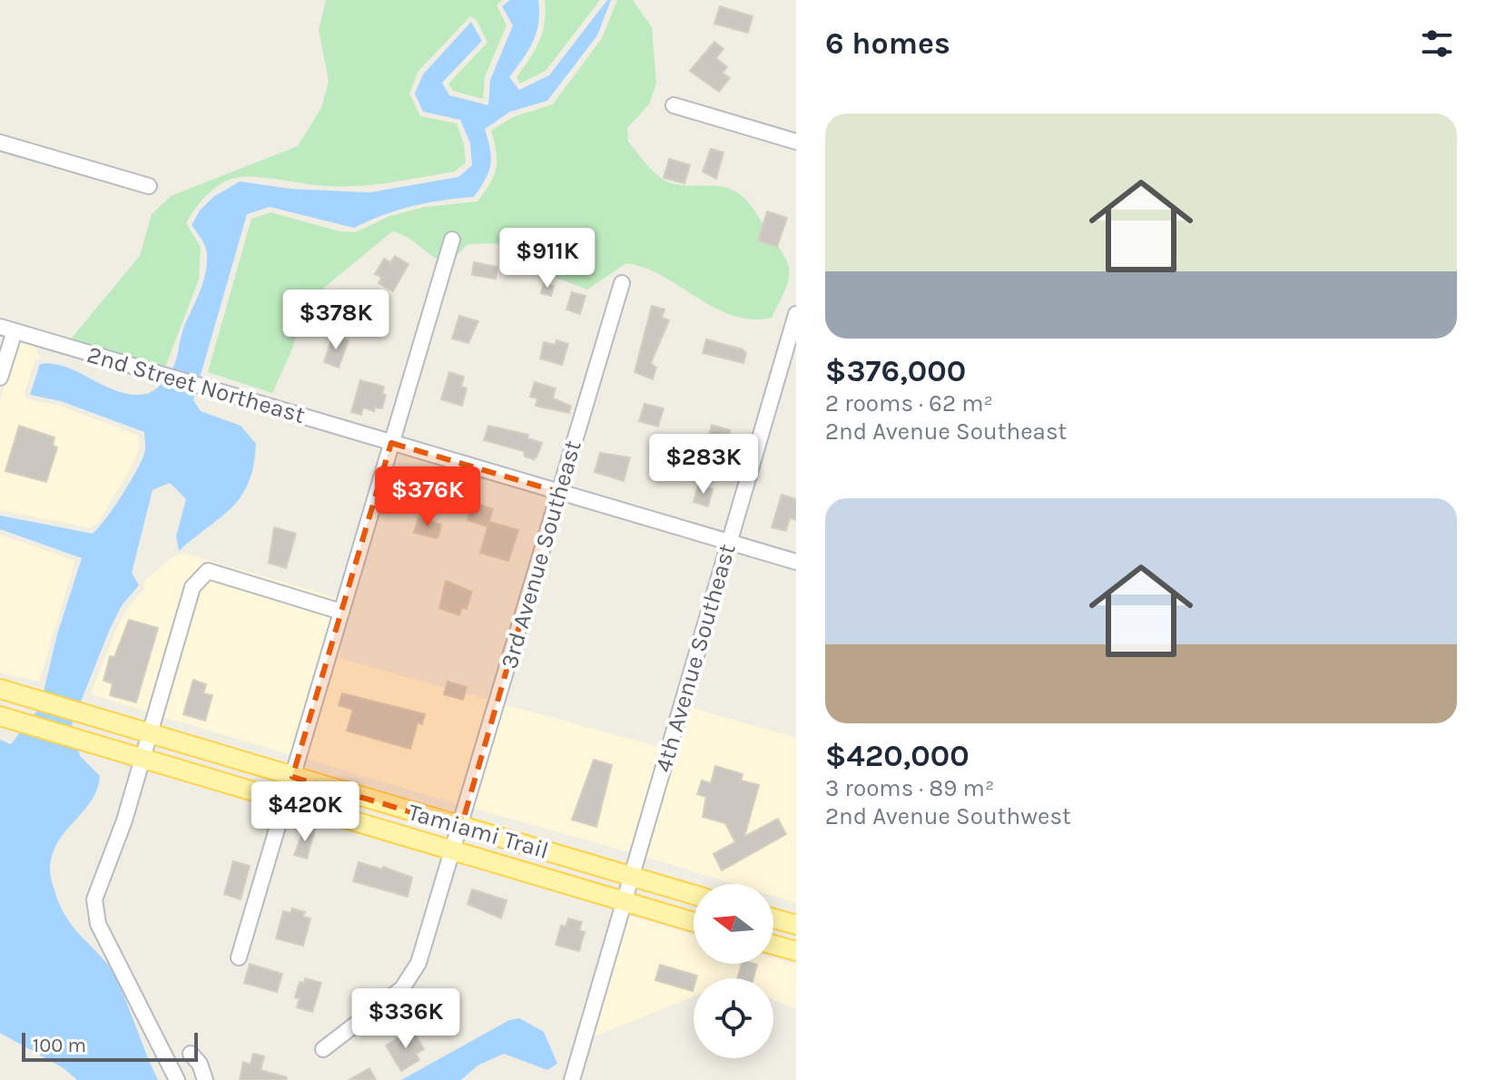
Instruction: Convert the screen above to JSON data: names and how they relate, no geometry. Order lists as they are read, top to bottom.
{
  "streets": {
    "main road": ["Tamiami Trail"],
    "street": ["2nd Street Northeast", "3rd Avenue Southeast", "4th Avenue Southeast"]
  },
  "crossings": [
    ["2nd Street Northeast", "3rd Avenue Southeast"],
    ["2nd Street Northeast", "4th Avenue Southeast"],
    ["3rd Avenue Southeast", "Tamiami Trail"],
    ["4th Avenue Southeast", "Tamiami Trail"]
  ],
  "scale_bar": "100 m",
  "north": "left",
  "page": {
    "heading": "6 homes",
    "list": [
      {
        "name": "$376,000",
        "note": "2 rooms · 62 m² · 2nd Avenue Southeast"
      },
      {
        "name": "$420,000",
        "note": "3 rooms · 89 m² · 2nd Avenue Southwest"
      }
    ],
    "price": [
      "$911K",
      "$378K",
      "$283K",
      "$376K",
      "$420K",
      "$336K"
    ],
    "scale": "100 m"
  }
}
